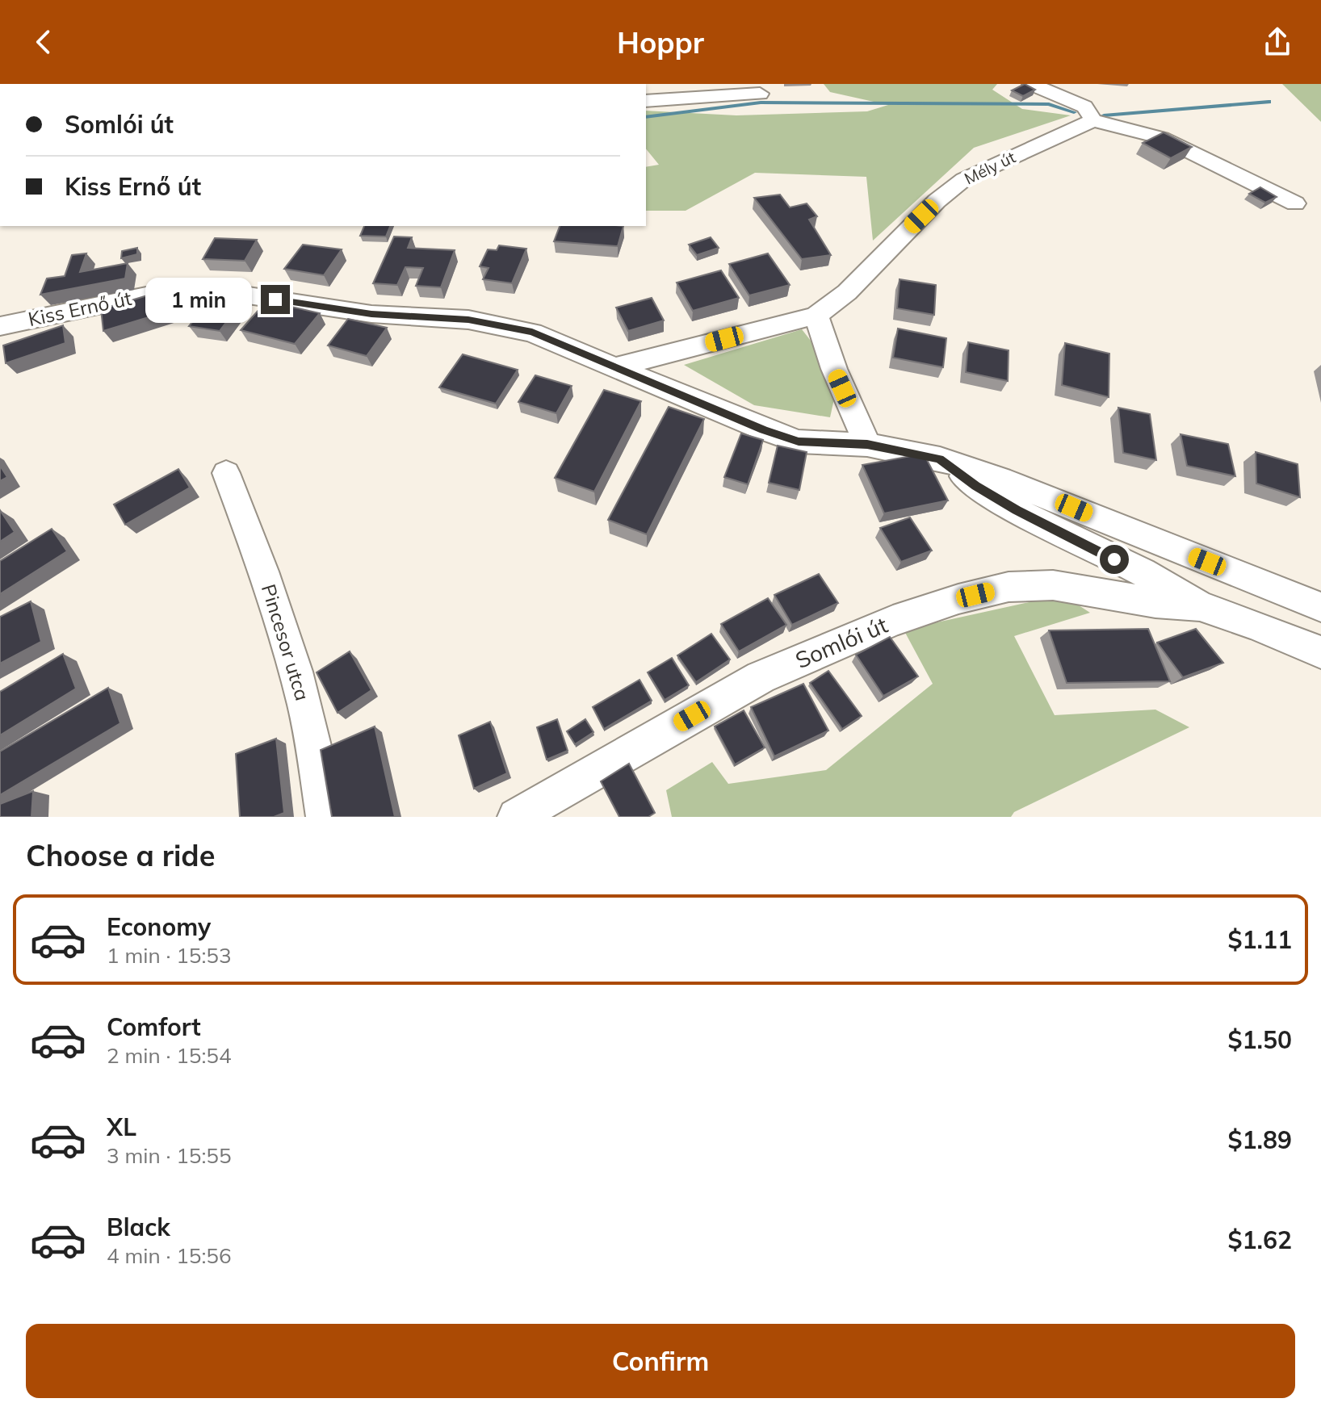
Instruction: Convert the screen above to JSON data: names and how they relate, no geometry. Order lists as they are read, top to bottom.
{
  "streets": {
    "street": [
      "Mély út",
      "Kiss Ernő út",
      "Pincesor utca",
      "Somlói út"
    ]
  },
  "crossings": [
    ["Kiss Ernő út", "Somlói út"]
  ],
  "page": {
    "header": "Hoppr",
    "banner": ["Somlói út", "Kiss Ernő út"],
    "bubble": "1 min",
    "heading": "Choose a ride",
    "list": [
      {
        "name": "Economy",
        "note": "1 min · 15:53",
        "value": "$1.11"
      },
      {
        "name": "Comfort",
        "note": "2 min · 15:54",
        "value": "$1.50"
      },
      {
        "name": "XL",
        "note": "3 min · 15:55",
        "value": "$1.89"
      },
      {
        "name": "Black",
        "note": "4 min · 15:56",
        "value": "$1.62"
      }
    ],
    "buttons": "Confirm"
  }
}
